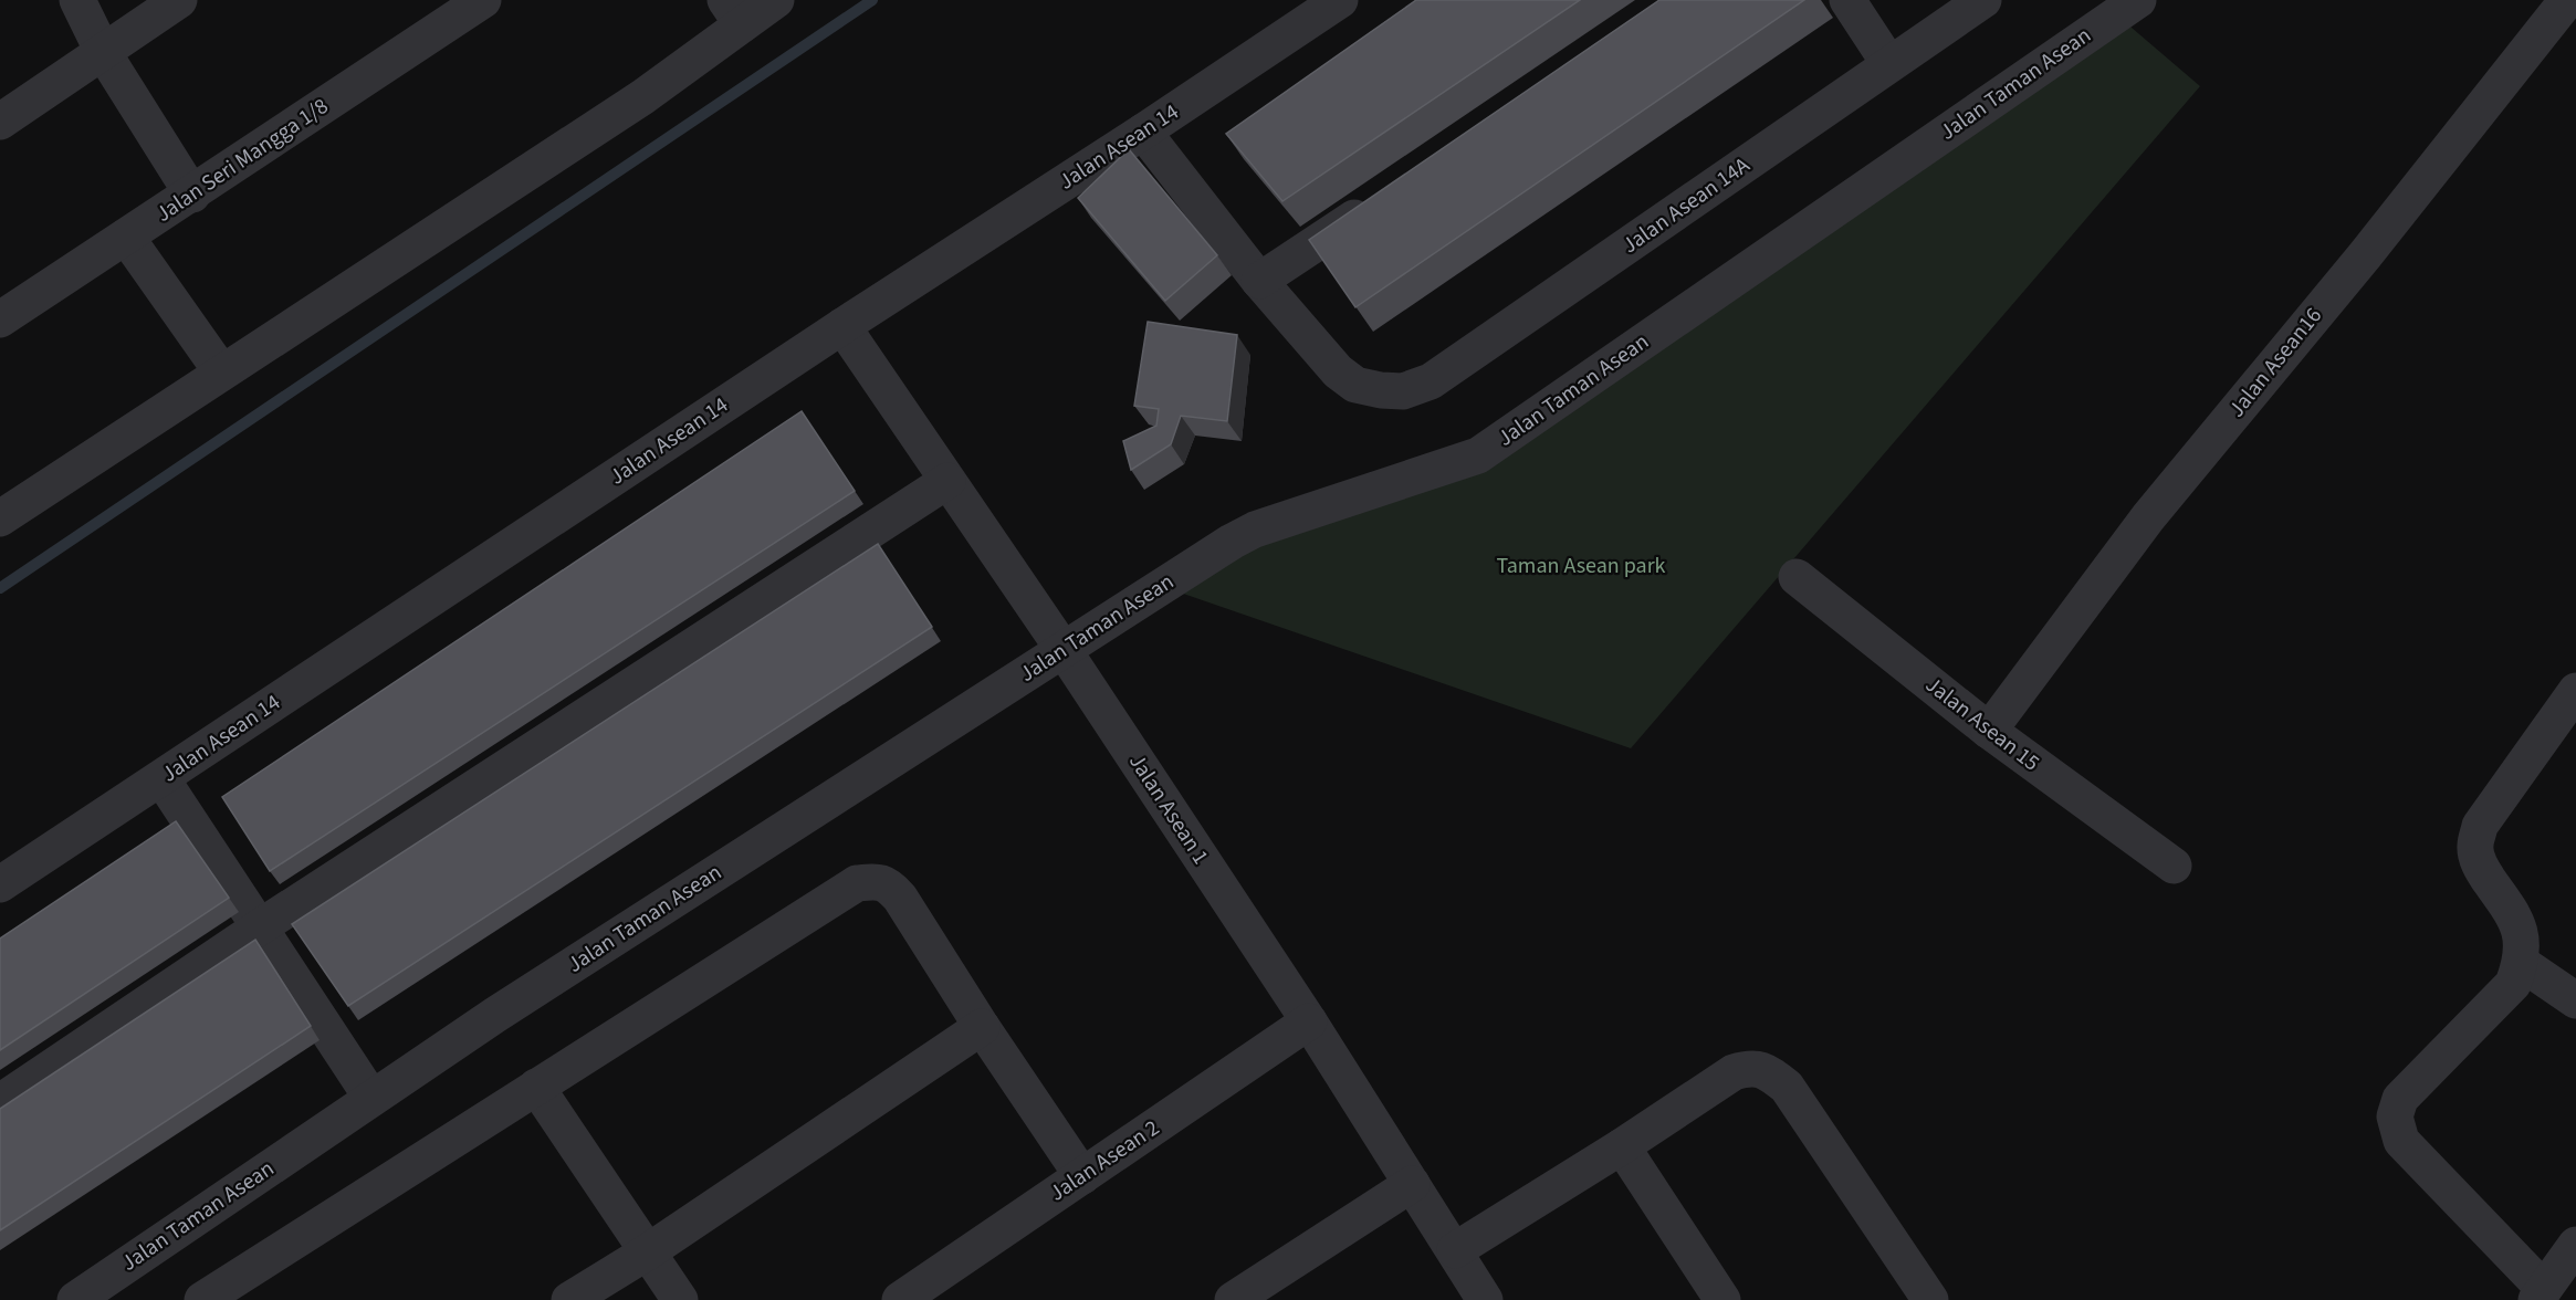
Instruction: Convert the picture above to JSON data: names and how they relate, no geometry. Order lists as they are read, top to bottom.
{
  "streets": {
    "street": [
      "Jalan Taman Asean",
      "Jalan Asean 14",
      "Jalan Seri Mangga 1/8",
      "Jalan Asean 14A",
      "Jalan Asean16",
      "Jalan Asean 15",
      "Jalan Asean 1",
      "Jalan Asean 2"
    ]
  },
  "crossings": [
    ["Jalan Taman Asean", "Jalan Asean 1"],
    ["Jalan Asean 14", "Jalan Asean 1"],
    ["Jalan Asean16", "Jalan Asean 15"],
    ["Jalan Asean 1", "Jalan Asean 2"]
  ],
  "parks": ["Taman Asean park"]
}
